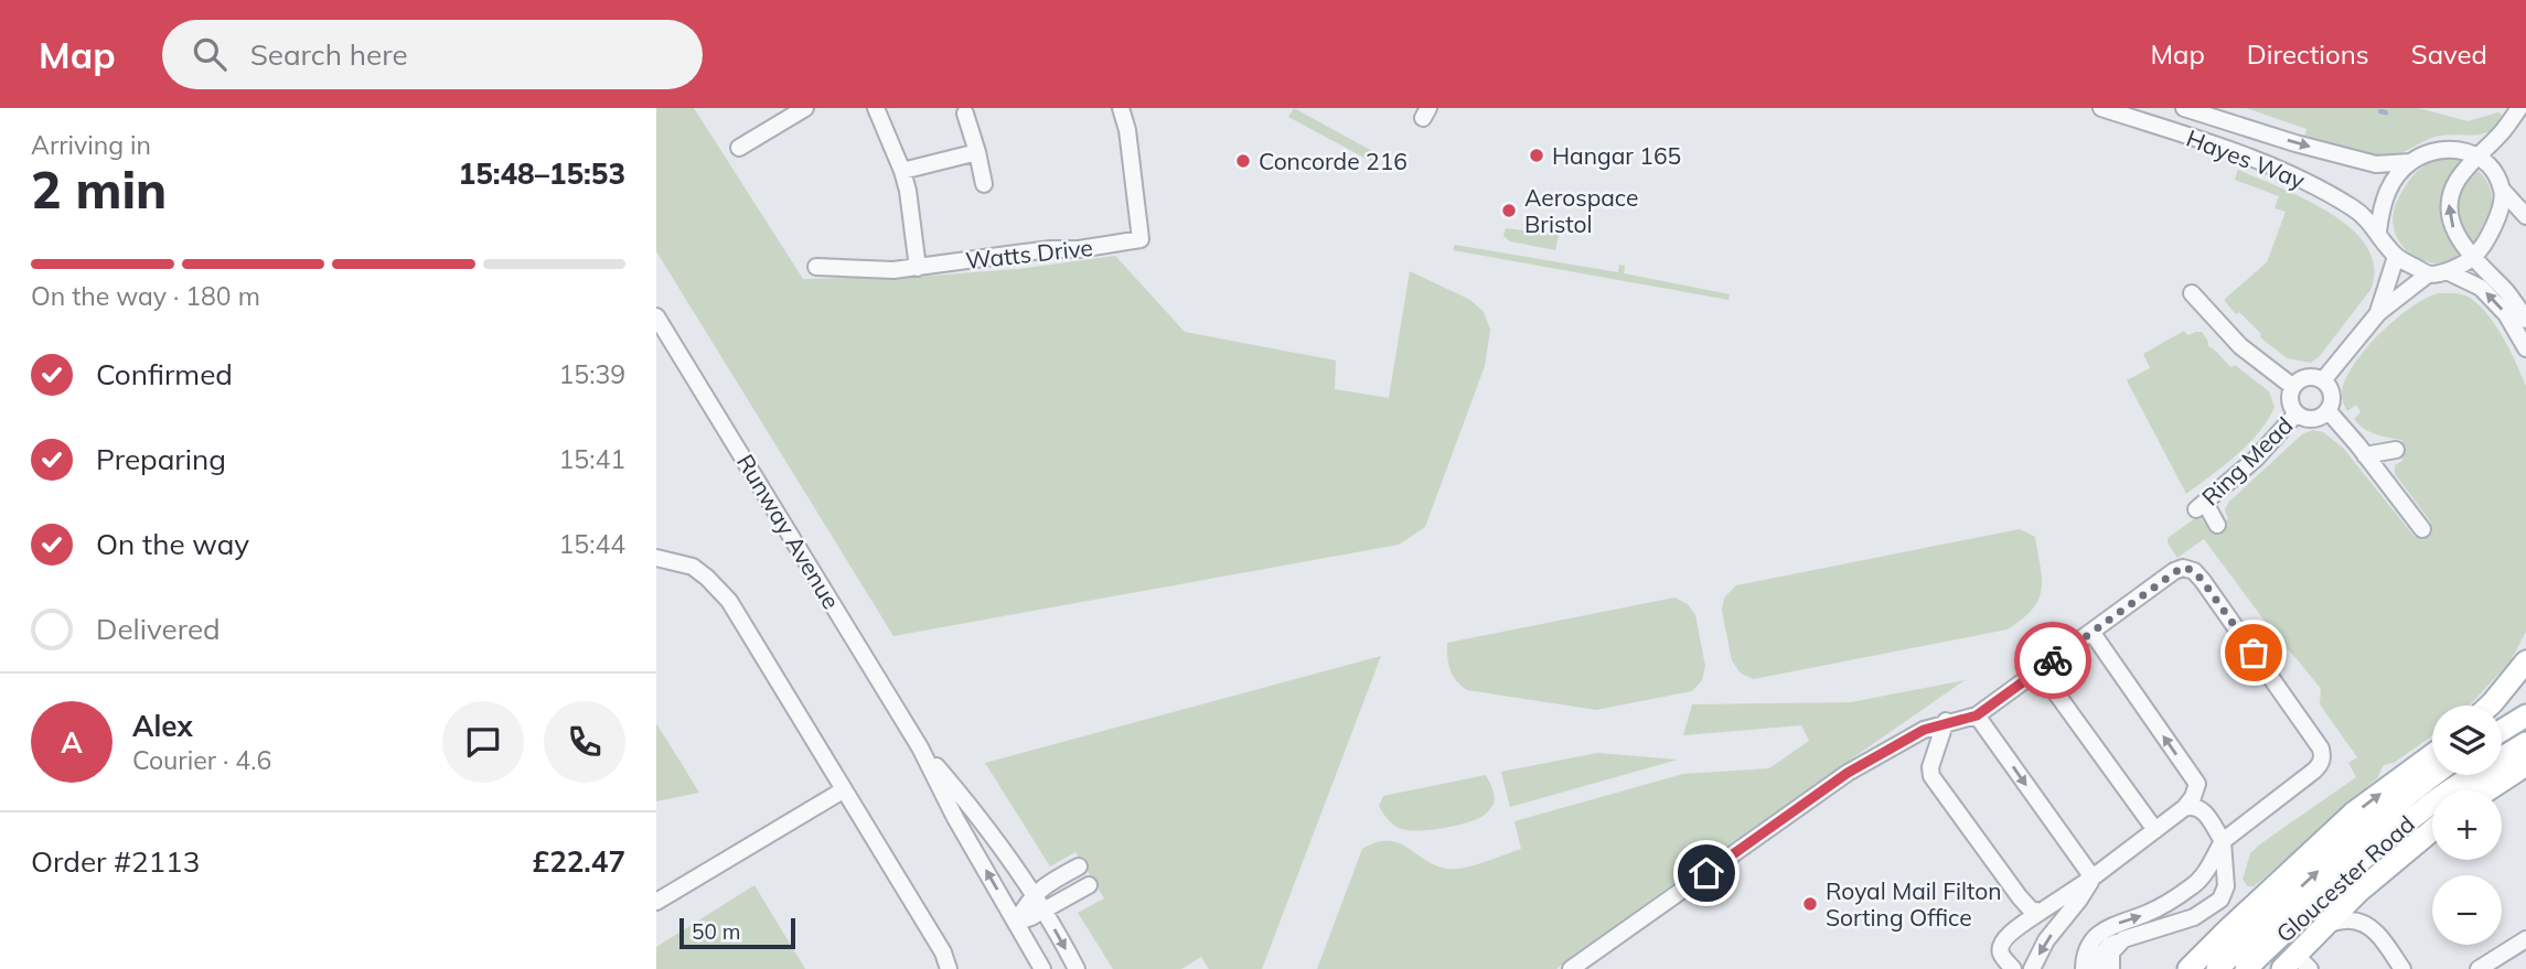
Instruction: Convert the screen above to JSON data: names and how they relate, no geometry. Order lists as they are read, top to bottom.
{
  "streets": {
    "main road": ["Gloucester Road"],
    "street": [
      "Hayes Way",
      "Watts Drive",
      "Ring Mead",
      "Runway Avenue"
    ]
  },
  "places": [
    "Hangar 165",
    "Concorde 216",
    "Aerospace Bristol",
    "Royal Mail Filton Sorting Office"
  ],
  "scale_bar": "50 m",
  "page": {
    "header": "Map",
    "search": "Search here",
    "nav": ["Map", "Directions", "Saved"],
    "heading": ["2 min", "Arriving in", "15:48–15:53"],
    "panel": [
      "Alex",
      "Courier · 4.6",
      "Order #2113",
      "£22.47"
    ],
    "bar": "On the way · 180 m",
    "list": [
      ["Confirmed", "15:39"],
      ["Preparing", "15:41"],
      ["On the way", "15:44"],
      "Delivered"
    ],
    "round": "A",
    "map_buttons": ["+", "−"],
    "scale": "50 m"
  }
}
